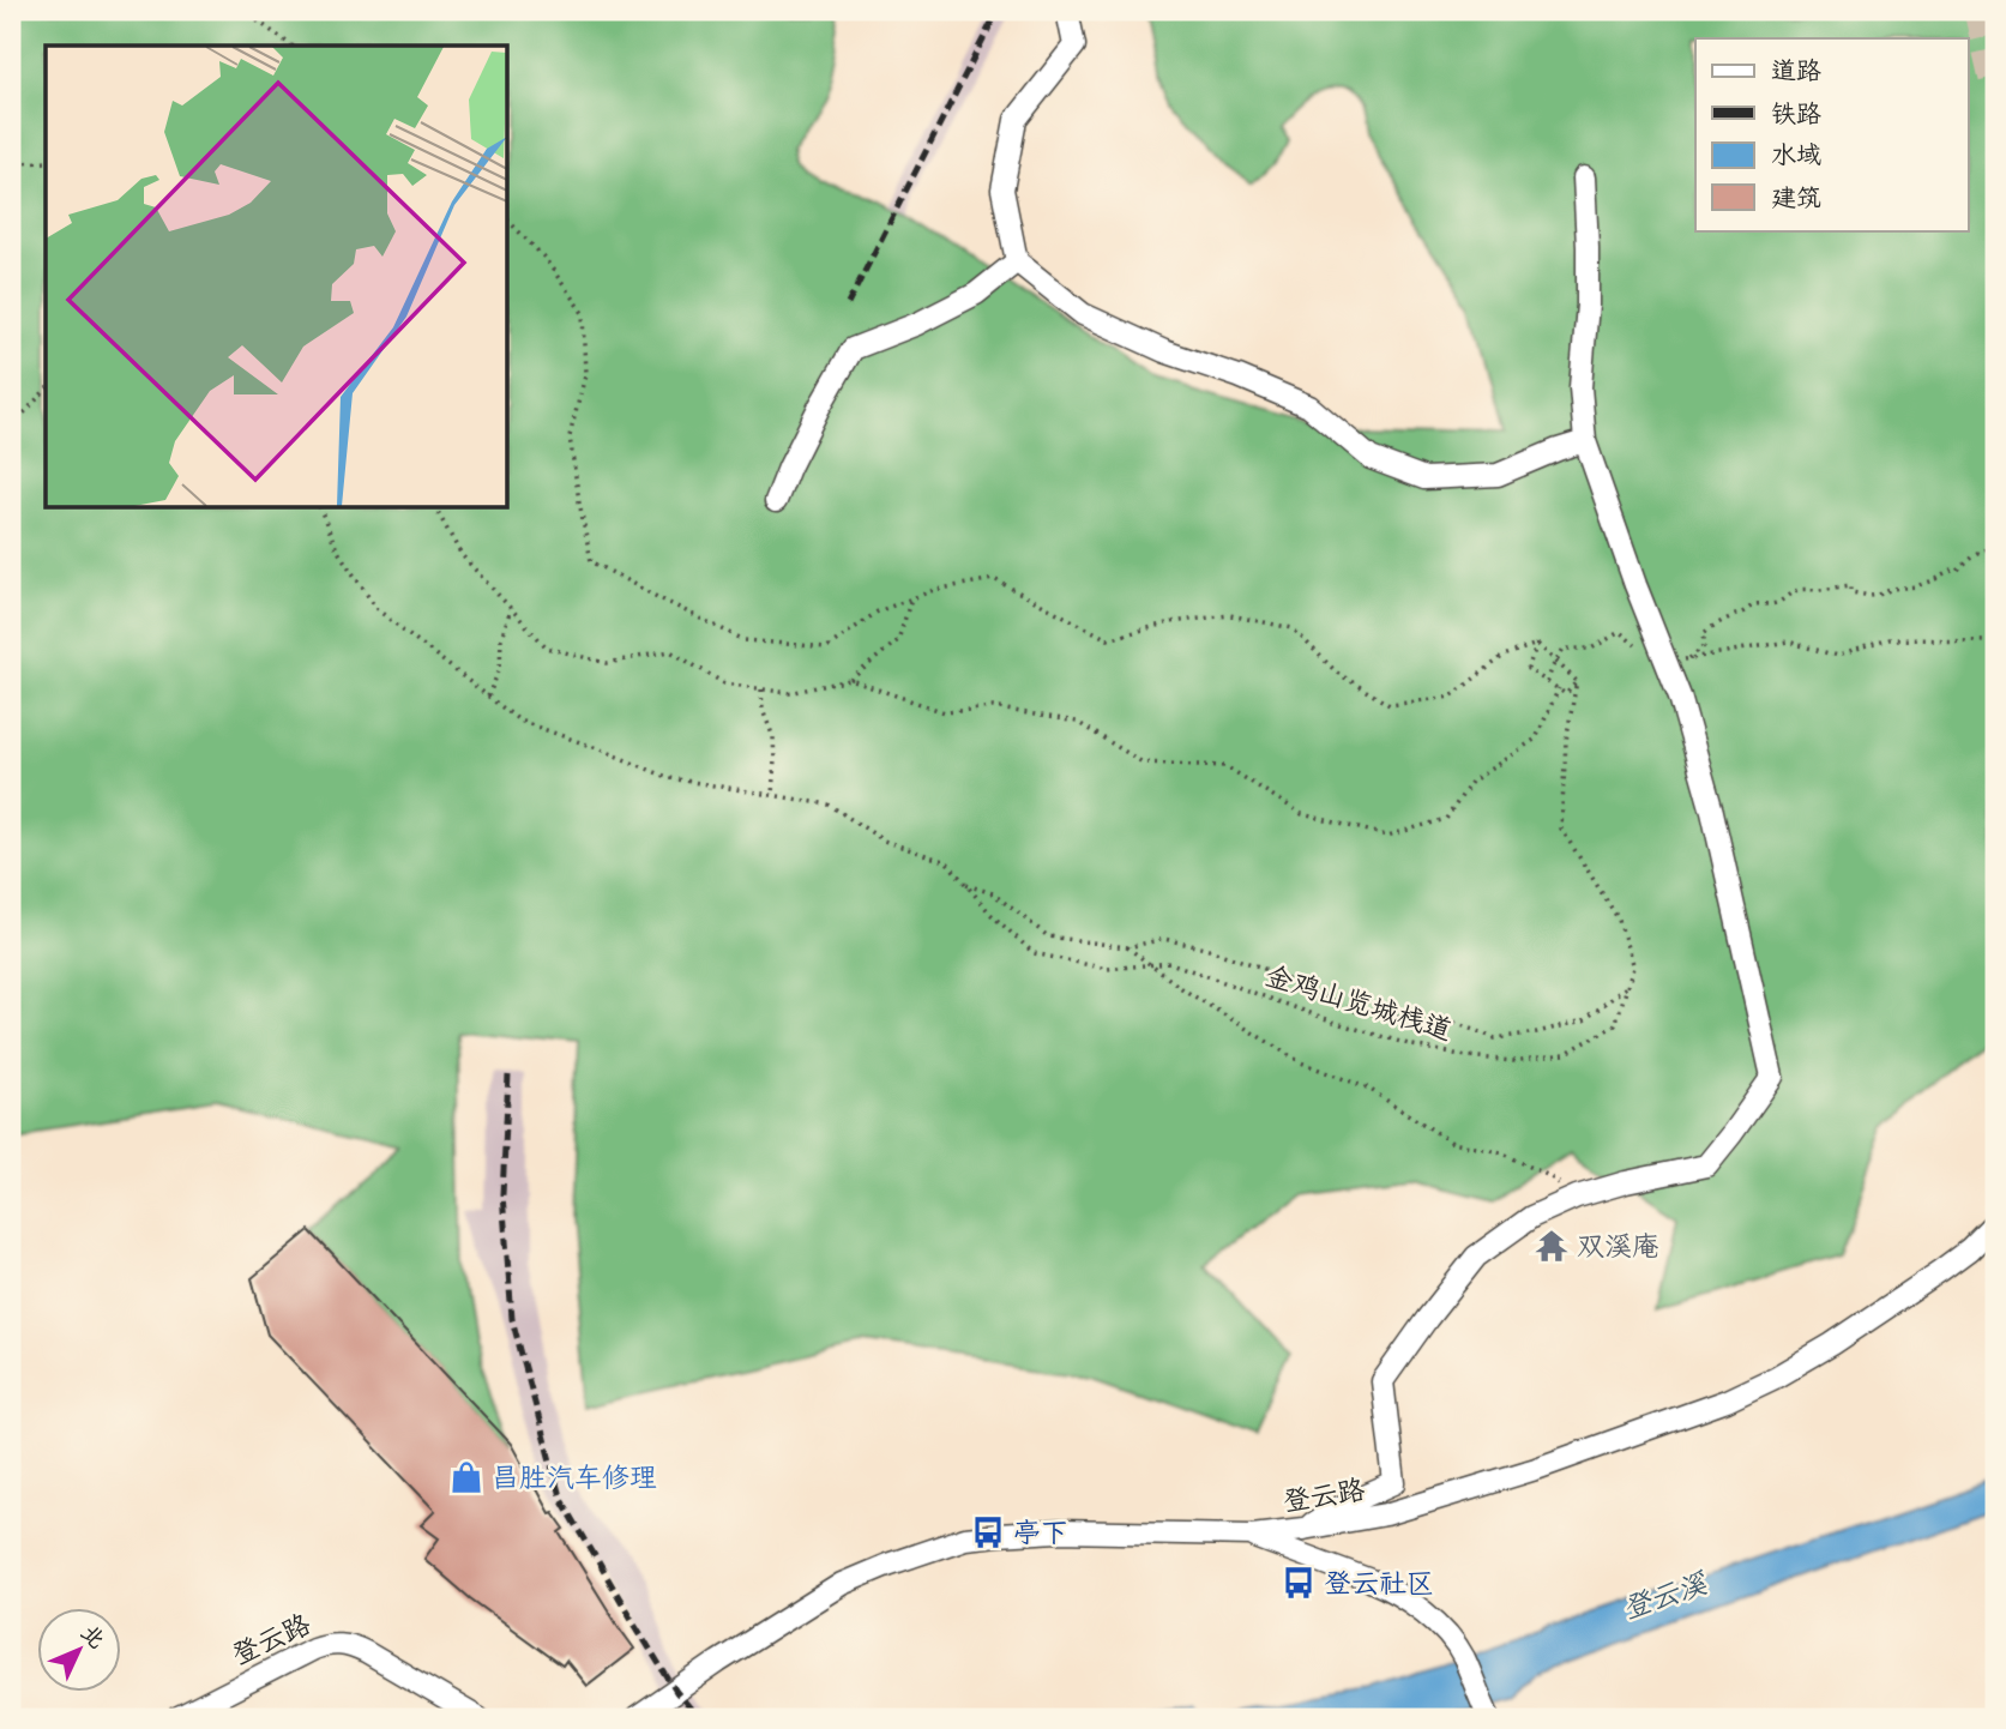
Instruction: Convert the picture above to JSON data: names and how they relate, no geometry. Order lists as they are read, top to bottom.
{
  "streets": {
    "street": ["登云路"],
    "path": ["金鸡山览城栈道"]
  },
  "water": ["登云溪"],
  "places": {
    "temple": ["双溪庵"],
    "shop": ["昌胜汽车修理"],
    "bus stop": ["亭下", "登云社区"]
  },
  "legend": [
    "道路",
    "铁路",
    "水域",
    "建筑"
  ],
  "north": "top right"
}
